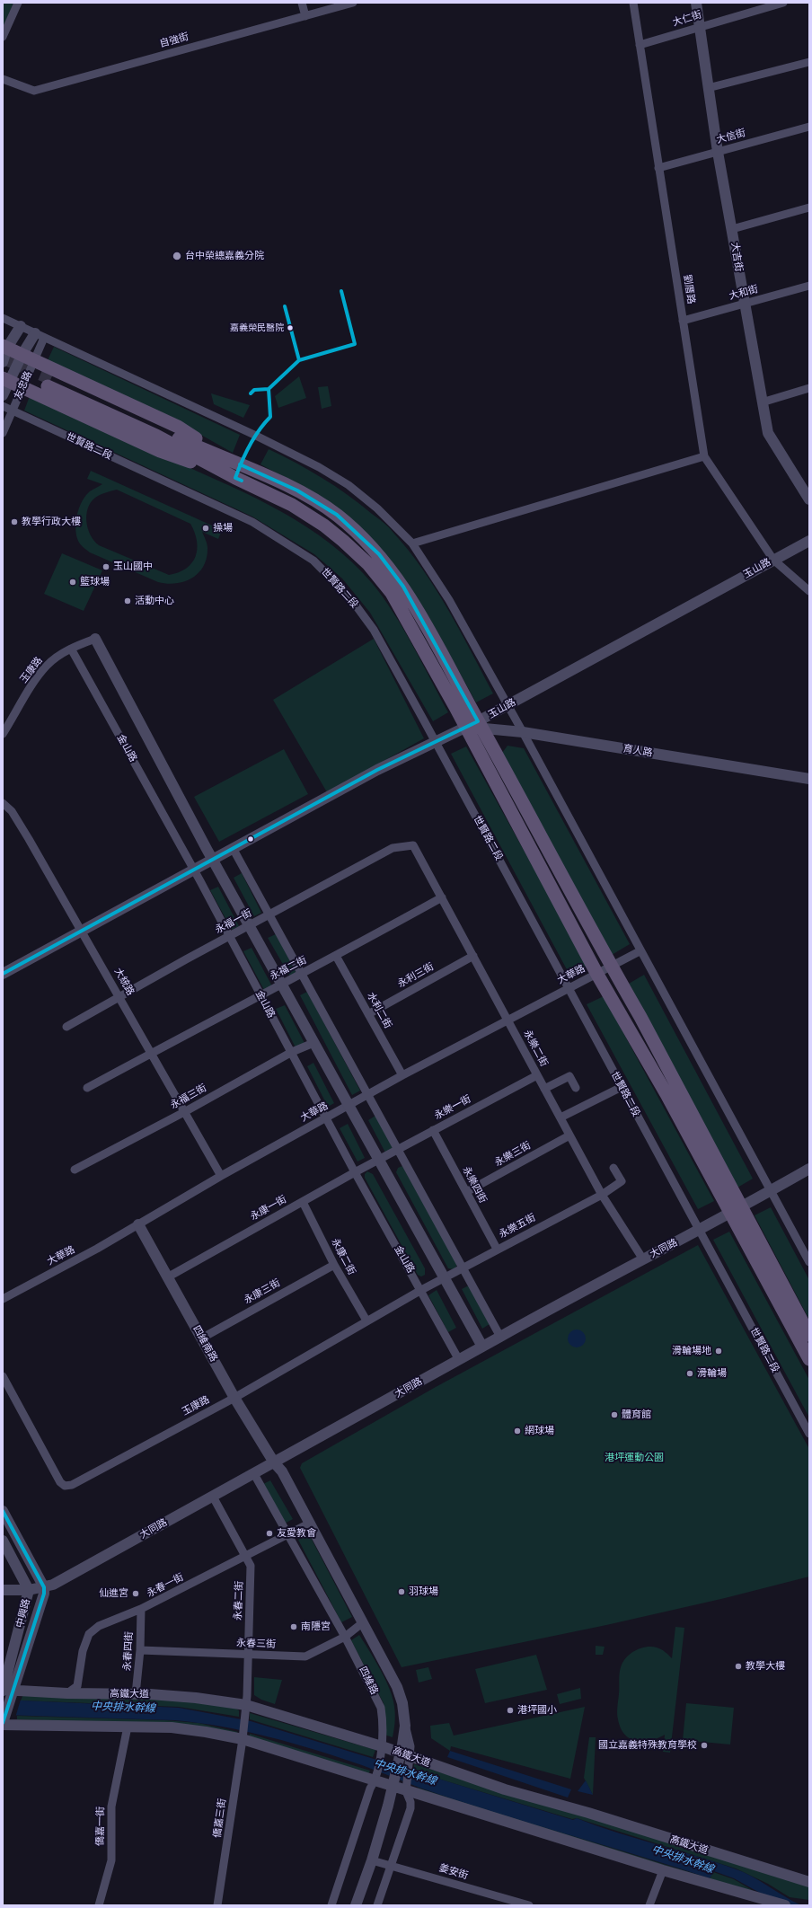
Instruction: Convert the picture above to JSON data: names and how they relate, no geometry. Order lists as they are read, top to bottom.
{
  "streets": {
    "street": [
      "大仁街",
      "自強街",
      "大信街",
      "大吉街",
      "劉厝路",
      "大和街",
      "友忠路",
      "世賢路二段",
      "玉山路",
      "玉康路",
      "金山路",
      "育人路",
      "永福一街",
      "永福二街",
      "大華路",
      "永利三街",
      "大統路",
      "水利二街",
      "永樂二街",
      "永福三街",
      "永樂一街",
      "永樂三街",
      "永樂四街",
      "永康一街",
      "永樂五街",
      "大同路",
      "永康二街",
      "永康三街",
      "四維南路",
      "永春一街",
      "永春二街",
      "中興路",
      "永春三街",
      "永春四街",
      "四維路",
      "高鐵大道",
      "僑嘉三街",
      "僑嘉一街",
      "姜安街"
    ]
  },
  "crossings": [
    ["大仁街", "大吉街"],
    ["大仁街", "劉厝路"],
    ["大信街", "大吉街"],
    ["大信街", "劉厝路"],
    ["大吉街", "大和街"],
    ["劉厝路", "大和街"],
    ["劉厝路", "玉山路"],
    ["友忠路", "世賢路二段"],
    ["世賢路二段", "大華路"],
    ["世賢路二段", "大同路"],
    ["玉山路", "育人路"],
    ["玉康路", "金山路"],
    ["玉康路", "永樂五街"],
    ["玉康路", "永康二街"],
    ["玉康路", "四維南路"],
    ["金山路", "永福一街"],
    ["金山路", "永福二街"],
    ["金山路", "大華路"],
    ["金山路", "永福三街"],
    ["金山路", "永康一街"],
    ["金山路", "大同路"],
    ["永福一街", "大統路"],
    ["永福一街", "永樂二街"],
    ["永福二街", "大統路"],
    ["永福二街", "水利二街"],
    ["永福二街", "永樂二街"],
    ["大華路", "大統路"],
    ["大華路", "水利二街"],
    ["大華路", "永樂二街"],
    ["大華路", "四維南路"],
    ["永利三街", "水利二街"],
    ["永利三街", "永樂二街"],
    ["大統路", "永福三街"],
    ["永樂二街", "永樂一街"],
    ["永樂二街", "永樂三街"],
    ["永樂二街", "永樂五街"],
    ["永樂二街", "大同路"],
    ["永樂一街", "永樂四街"],
    ["永樂一街", "永康一街"],
    ["永樂三街", "永樂四街"],
    ["永樂四街", "永樂五街"],
    ["永康一街", "永康二街"],
    ["永康一街", "四維南路"],
    ["大同路", "四維南路"],
    ["大同路", "永春二街"],
    ["大同路", "中興路"],
    ["大同路", "四維路"],
    ["永康二街", "永康三街"],
    ["永康三街", "四維南路"],
    ["永春一街", "永春二街"],
    ["永春一街", "永春四街"],
    ["永春一街", "四維路"],
    ["永春一街", "高鐵大道"],
    ["永春二街", "永春三街"],
    ["永春二街", "高鐵大道"],
    ["永春二街", "僑嘉三街"],
    ["中興路", "高鐵大道"],
    ["永春三街", "永春四街"],
    ["永春三街", "四維路"],
    ["永春四街", "高鐵大道"],
    ["四維路", "高鐵大道"],
    ["高鐵大道", "僑嘉三街"]
  ],
  "water": ["中央排水幹線"],
  "parks": ["港坪運動公園"],
  "places": [
    "台中榮總嘉義分院",
    "嘉義榮民醫院",
    "教學行政大樓",
    "操場",
    "玉山國中",
    "籃球場",
    "活動中心",
    "滑輪場地",
    "滑輪場",
    "體育館",
    "網球場",
    "友愛教會",
    "羽球場",
    "仙進宮",
    "南隱宮",
    "教學大樓",
    "港坪國小",
    "國立嘉義特殊教育學校"
  ]
}
